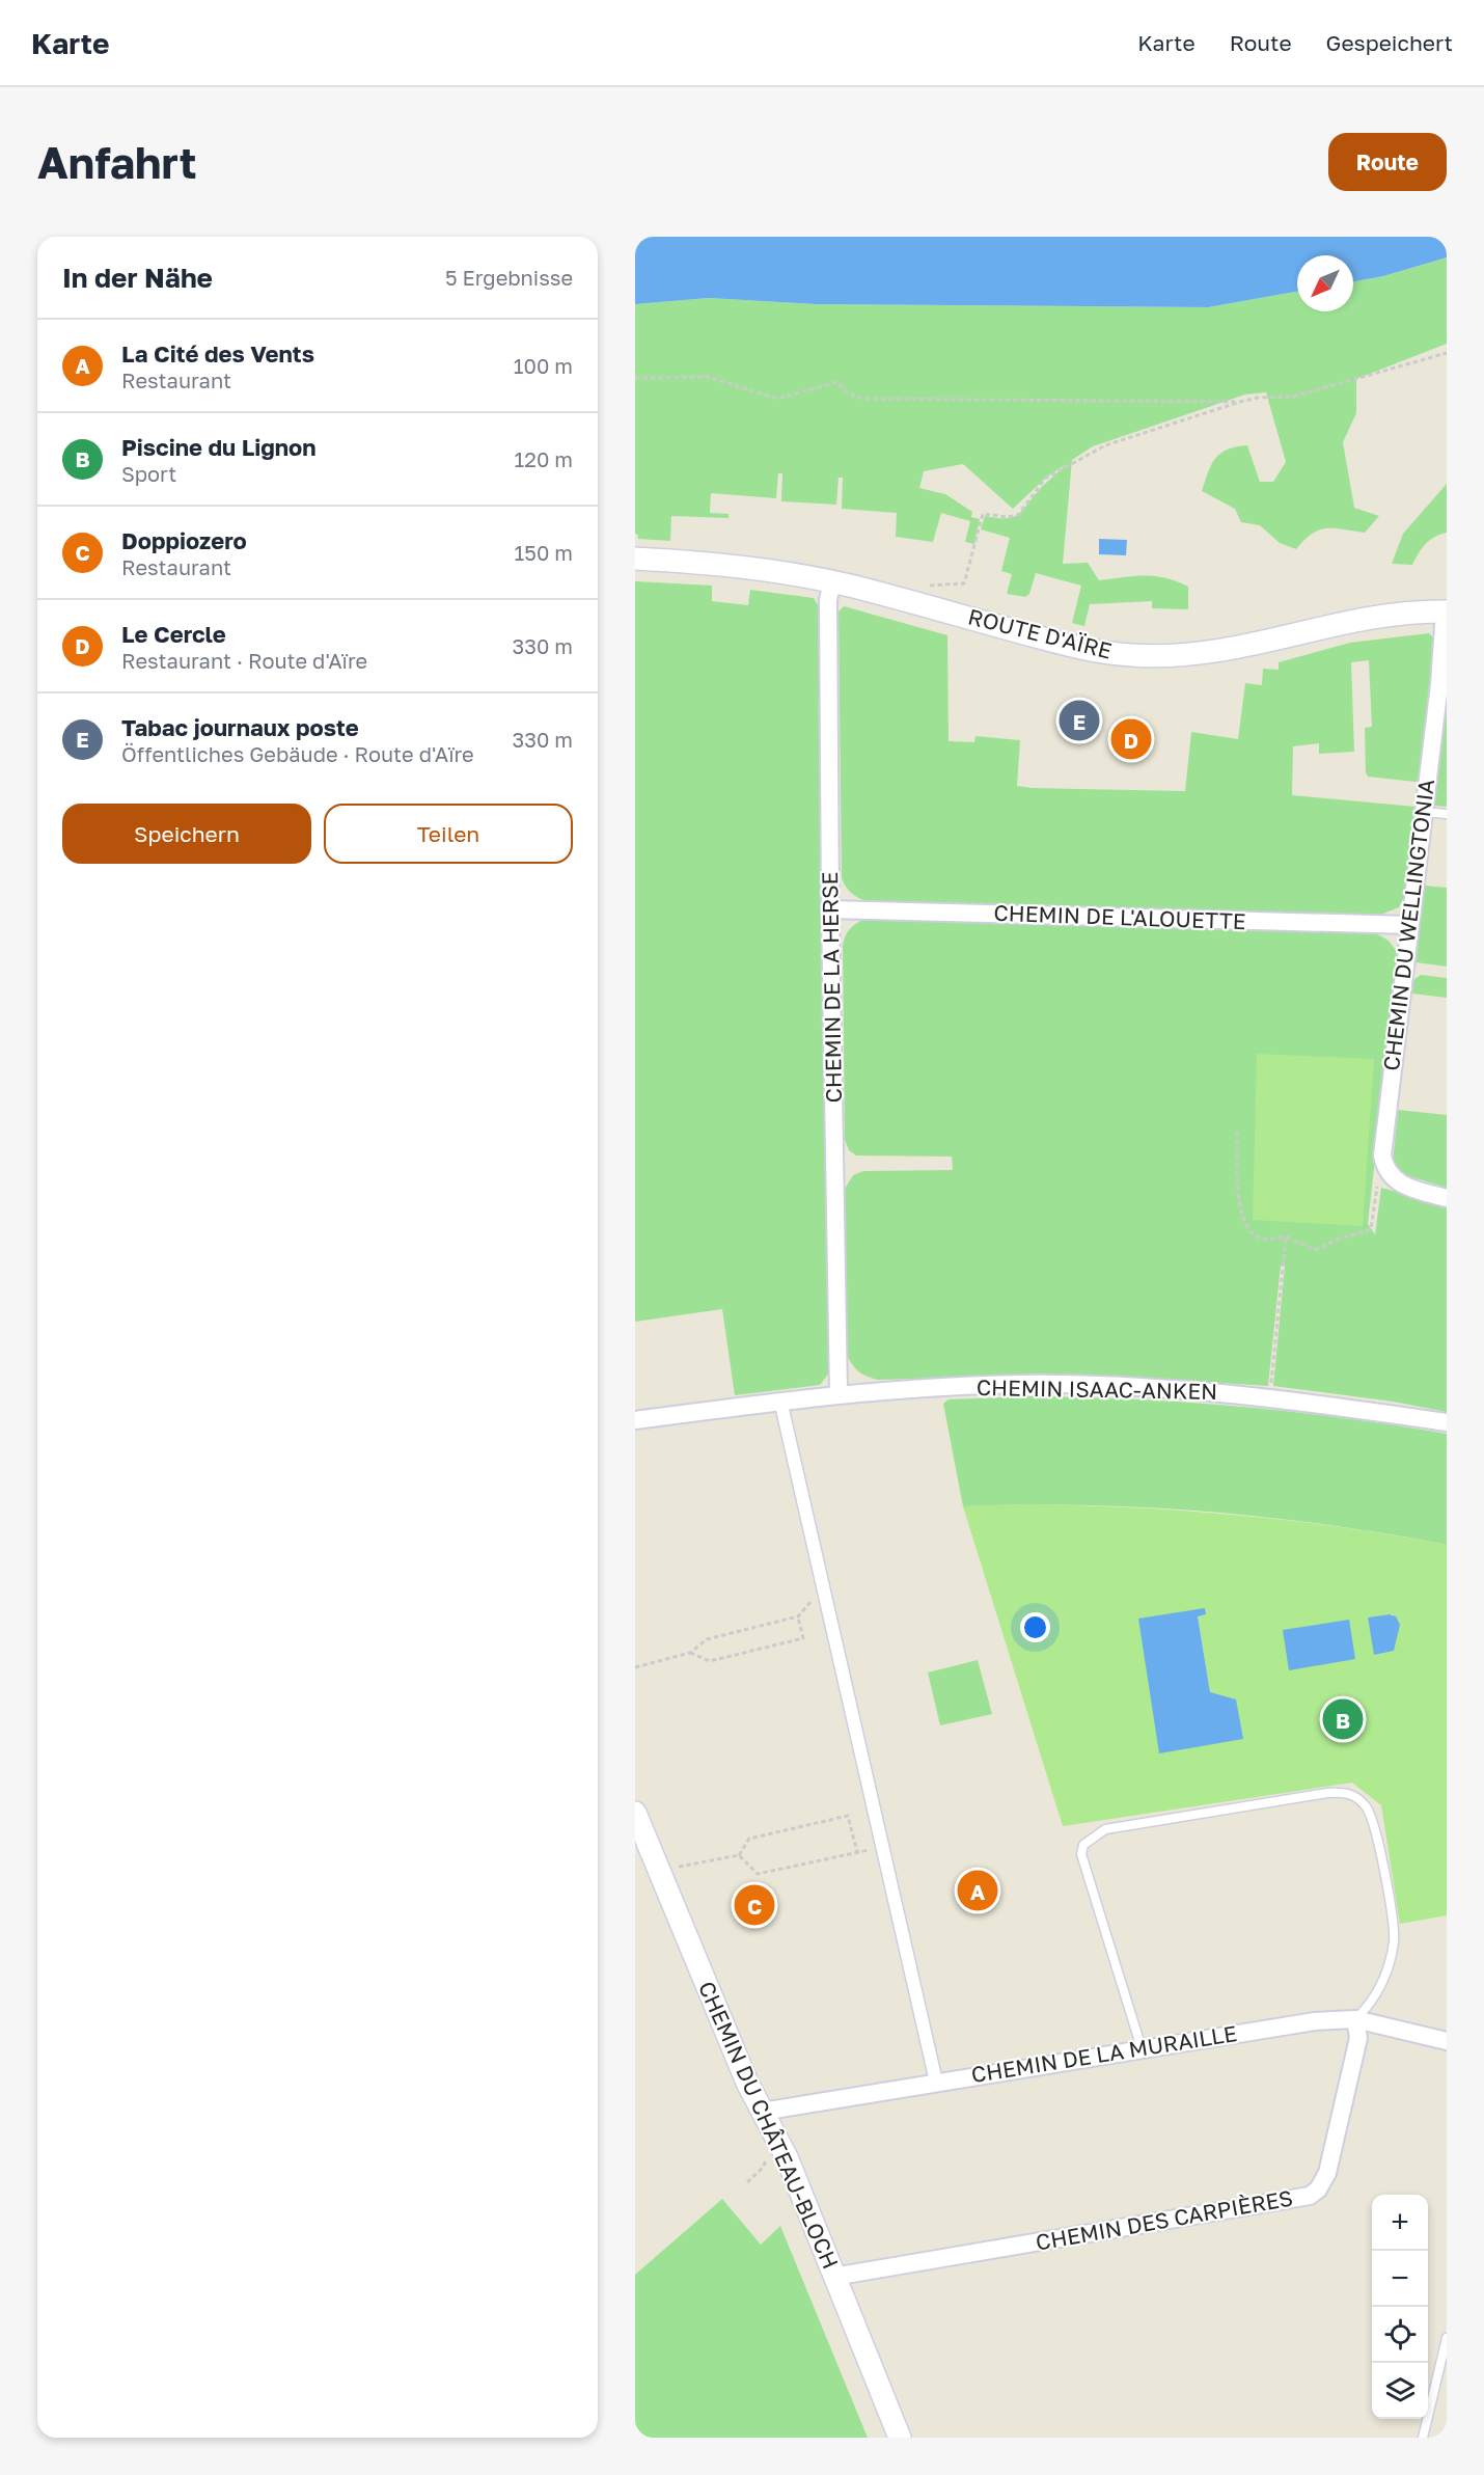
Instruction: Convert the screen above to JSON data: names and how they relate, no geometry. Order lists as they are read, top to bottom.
{
  "streets": {
    "street": [
      "ROUTE D'AÏRE",
      "CHEMIN DE L'ALOUETTE",
      "CHEMIN DU WELLINGTONIA",
      "CHEMIN DE LA HERSE",
      "CHEMIN ISAAC-ANKEN",
      "CHEMIN DE LA MURAILLE",
      "CHEMIN DU CHÂTEAU-BLOCH",
      "CHEMIN DES CARPIÈRES"
    ]
  },
  "crossings": [
    ["ROUTE D'AÏRE", "CHEMIN DU WELLINGTONIA"],
    ["ROUTE D'AÏRE", "CHEMIN DE LA HERSE"],
    ["CHEMIN DE L'ALOUETTE", "CHEMIN DU WELLINGTONIA"],
    ["CHEMIN DE L'ALOUETTE", "CHEMIN DE LA HERSE"],
    ["CHEMIN DE LA HERSE", "CHEMIN ISAAC-ANKEN"],
    ["CHEMIN DE LA MURAILLE", "CHEMIN DU CHÂTEAU-BLOCH"],
    ["CHEMIN DE LA MURAILLE", "CHEMIN DES CARPIÈRES"],
    ["CHEMIN DU CHÂTEAU-BLOCH", "CHEMIN DES CARPIÈRES"]
  ],
  "north": "bottom left",
  "page": {
    "header": "Karte",
    "nav": ["Karte", "Route", "Gespeichert"],
    "buttons": [
      "Route",
      ["Speichern", "Teilen"]
    ],
    "title": "Anfahrt",
    "heading": ["In der Nähe", "5 Ergebnisse"],
    "list": [
      {
        "mark": "A",
        "name": "La Cité des Vents",
        "note": "Restaurant",
        "value": "100 m"
      },
      {
        "mark": "B",
        "name": "Piscine du Lignon",
        "note": "Sport",
        "value": "120 m"
      },
      {
        "mark": "C",
        "name": "Doppiozero",
        "note": "Restaurant",
        "value": "150 m"
      },
      {
        "mark": "D",
        "name": "Le Cercle",
        "note": "Restaurant · Route d'Aïre",
        "value": "330 m"
      },
      {
        "mark": "E",
        "name": "Tabac journaux poste",
        "note": "Öffentliches Gebäude · Route d'Aïre",
        "value": "330 m"
      }
    ],
    "pins": [
      "E",
      "D",
      "B",
      "A",
      "C"
    ],
    "map_buttons": ["+", "−"]
  }
}
